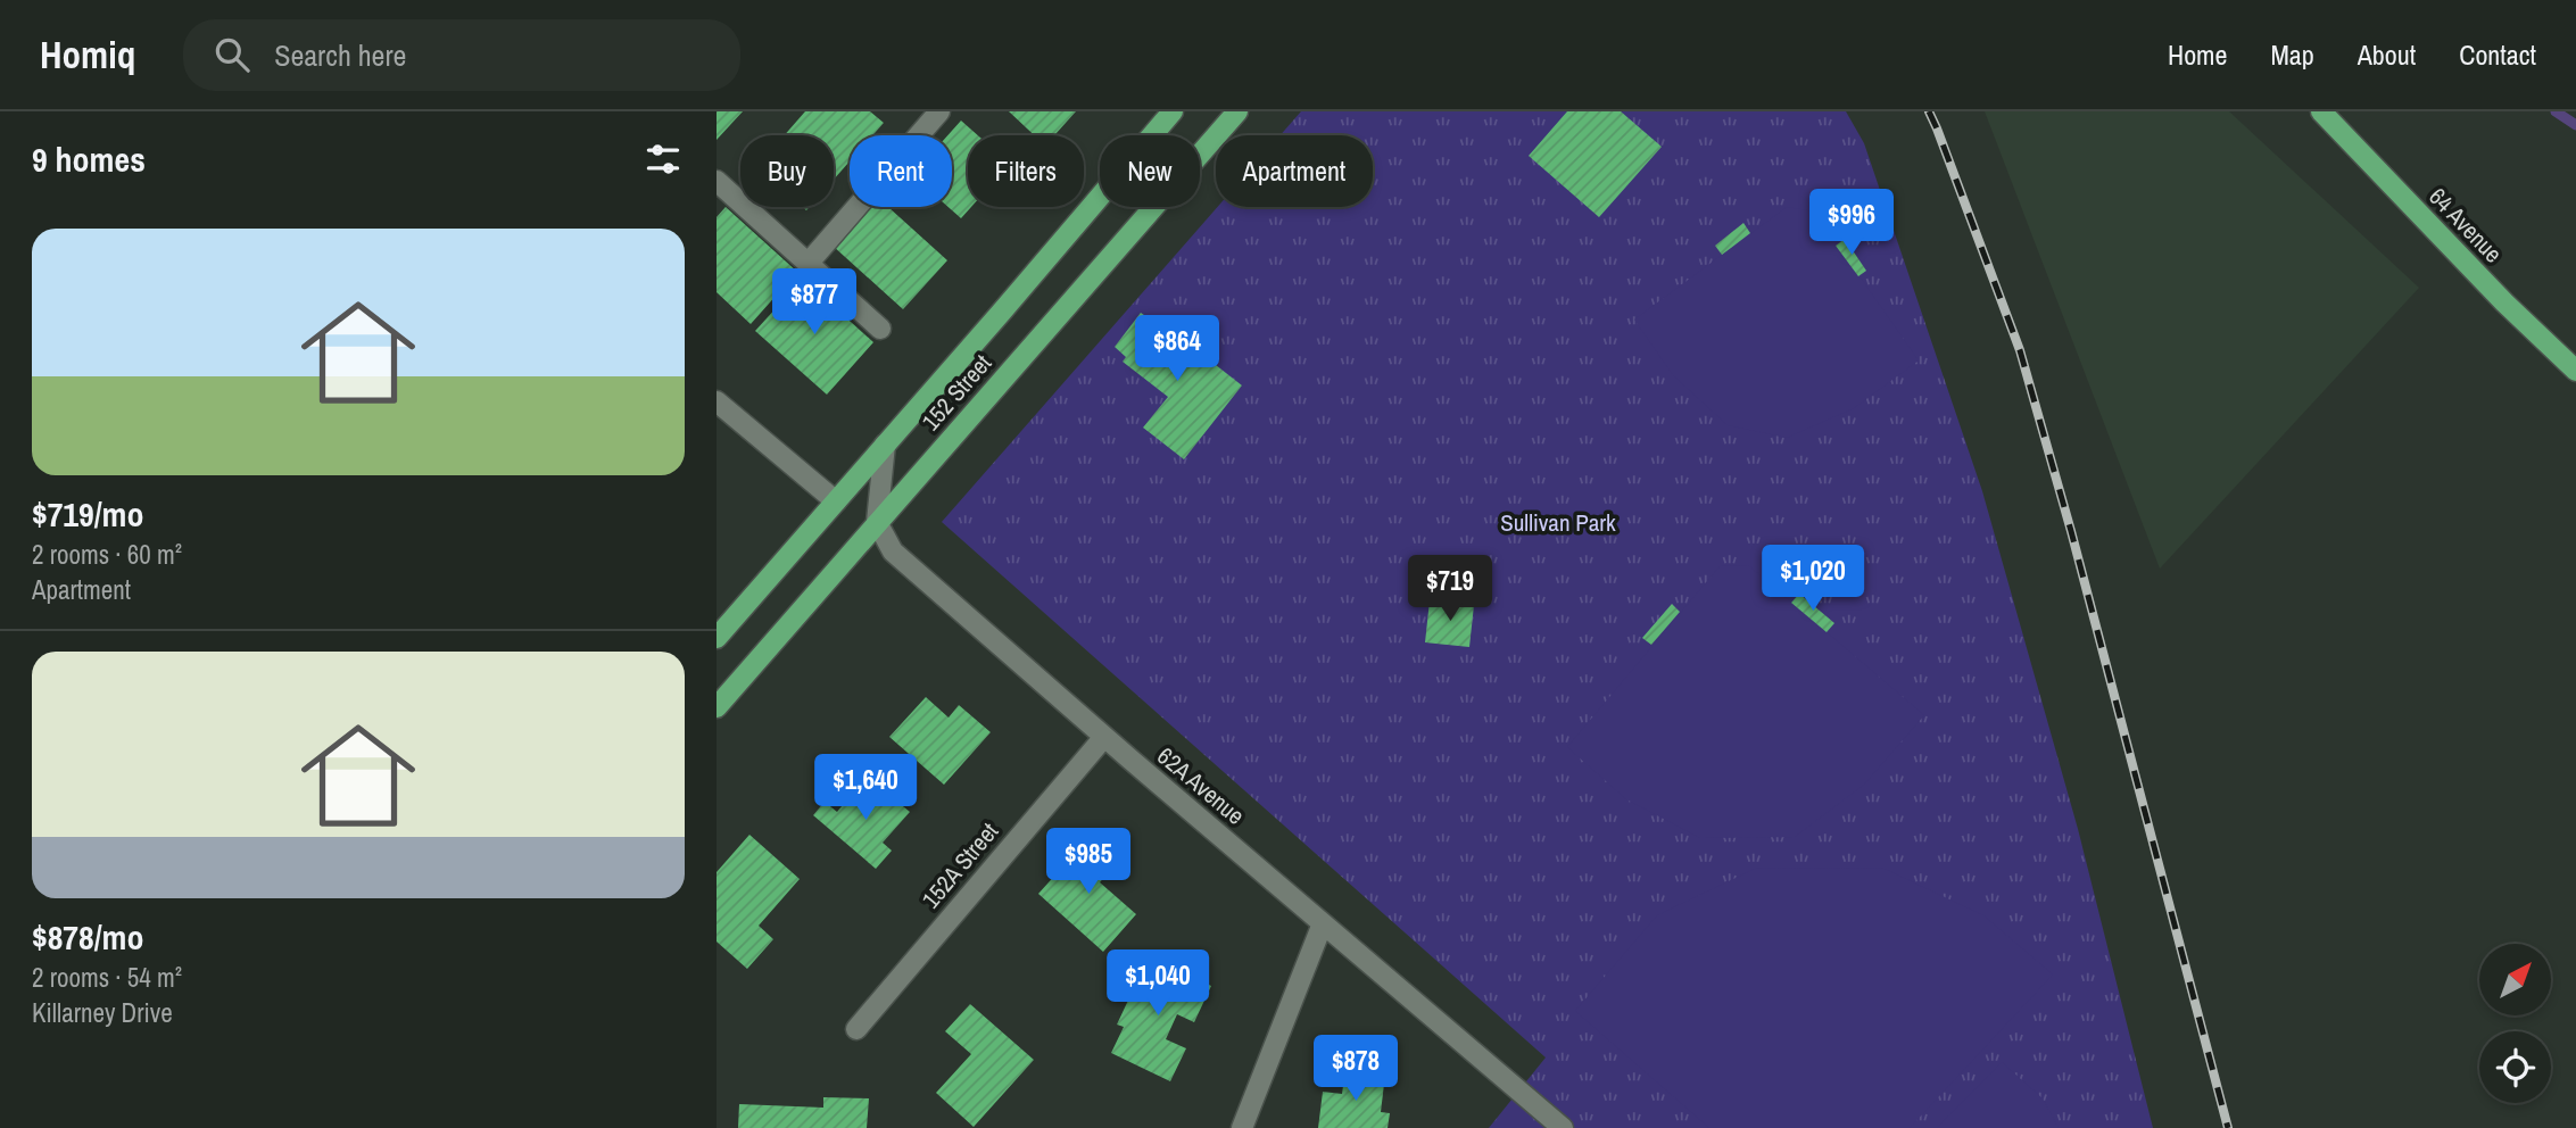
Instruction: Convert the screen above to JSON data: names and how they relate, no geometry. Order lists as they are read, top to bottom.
{
  "streets": {
    "main road": ["64 Avenue", "152 Street"],
    "street": ["62A Avenue", "152A Street"]
  },
  "crossings": [
    ["152 Street", "62A Avenue"],
    ["62A Avenue", "152A Street"]
  ],
  "parks": ["Sullivan Park"],
  "north": "top right",
  "page": {
    "header": "Homiq",
    "search": "Search here",
    "nav": [
      "Home",
      "Map",
      "About",
      "Contact"
    ],
    "heading": "9 homes",
    "chip": [
      "Buy",
      "Rent",
      "Filters",
      "New",
      "Apartment"
    ],
    "price": [
      "$996",
      "$877",
      "$864",
      "$1,020",
      "$719",
      "$1,640",
      "$985",
      "$1,040",
      "$878"
    ],
    "list": [
      {
        "name": "$719/mo",
        "note": "2 rooms · 60 m² · Apartment"
      },
      {
        "name": "$878/mo",
        "note": "2 rooms · 54 m² · Killarney Drive"
      }
    ]
  }
}
